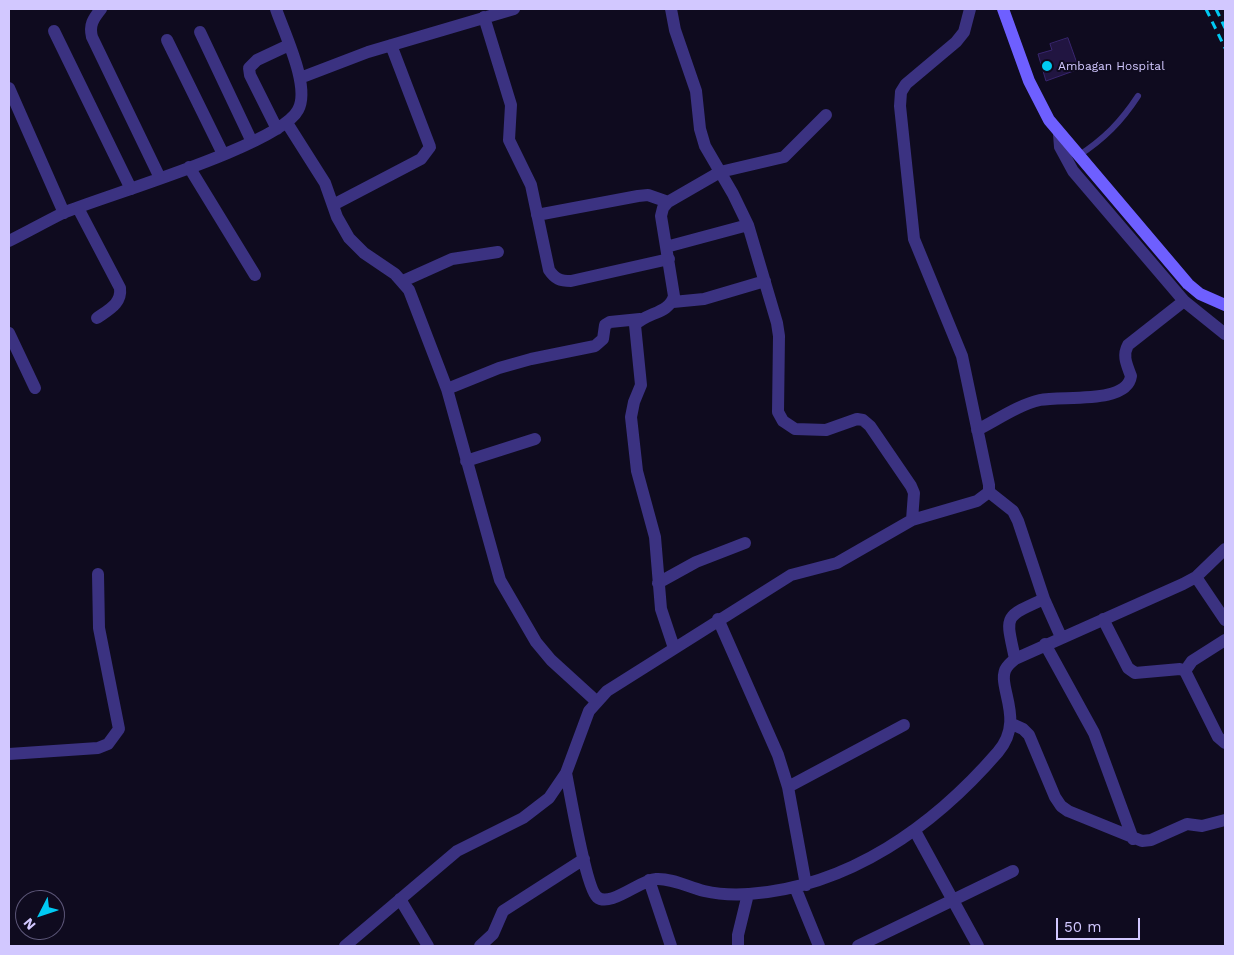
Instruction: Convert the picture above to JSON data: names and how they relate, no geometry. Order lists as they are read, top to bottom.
{
  "places": ["Ambagan Hospital"],
  "scale_bar": "50 m",
  "north": "bottom left"
}
